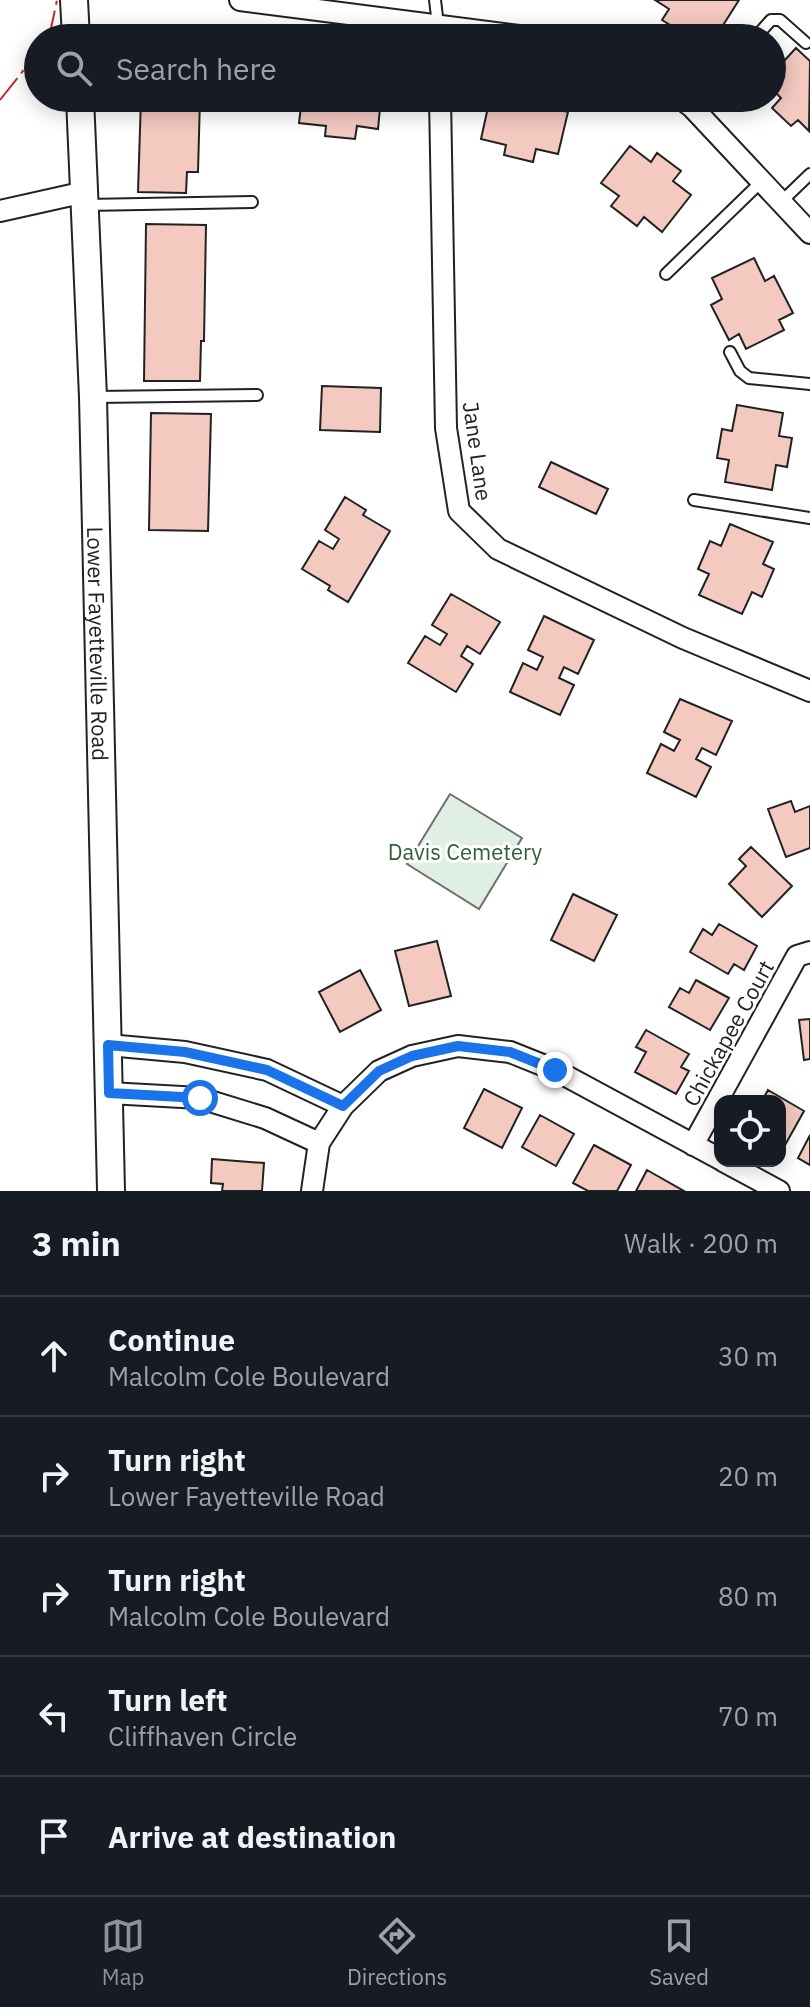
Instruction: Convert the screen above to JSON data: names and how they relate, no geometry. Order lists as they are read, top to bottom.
{
  "streets": {
    "street": ["Jane Lane", "Lower Fayetteville Road", "Chickapee Court"]
  },
  "parks": ["Davis Cemetery"],
  "page": {
    "search": "Search here",
    "heading": ["3 min", "Walk · 200 m"],
    "list": [
      ["Continue", "Malcolm Cole Boulevard", "30 m"],
      ["Turn right", "Lower Fayetteville Road", "20 m"],
      ["Turn right", "Malcolm Cole Boulevard", "80 m"],
      ["Turn left", "Cliffhaven Circle", "70 m"],
      "Arrive at destination"
    ],
    "nav": ["Map", "Directions", "Saved"]
  }
}
